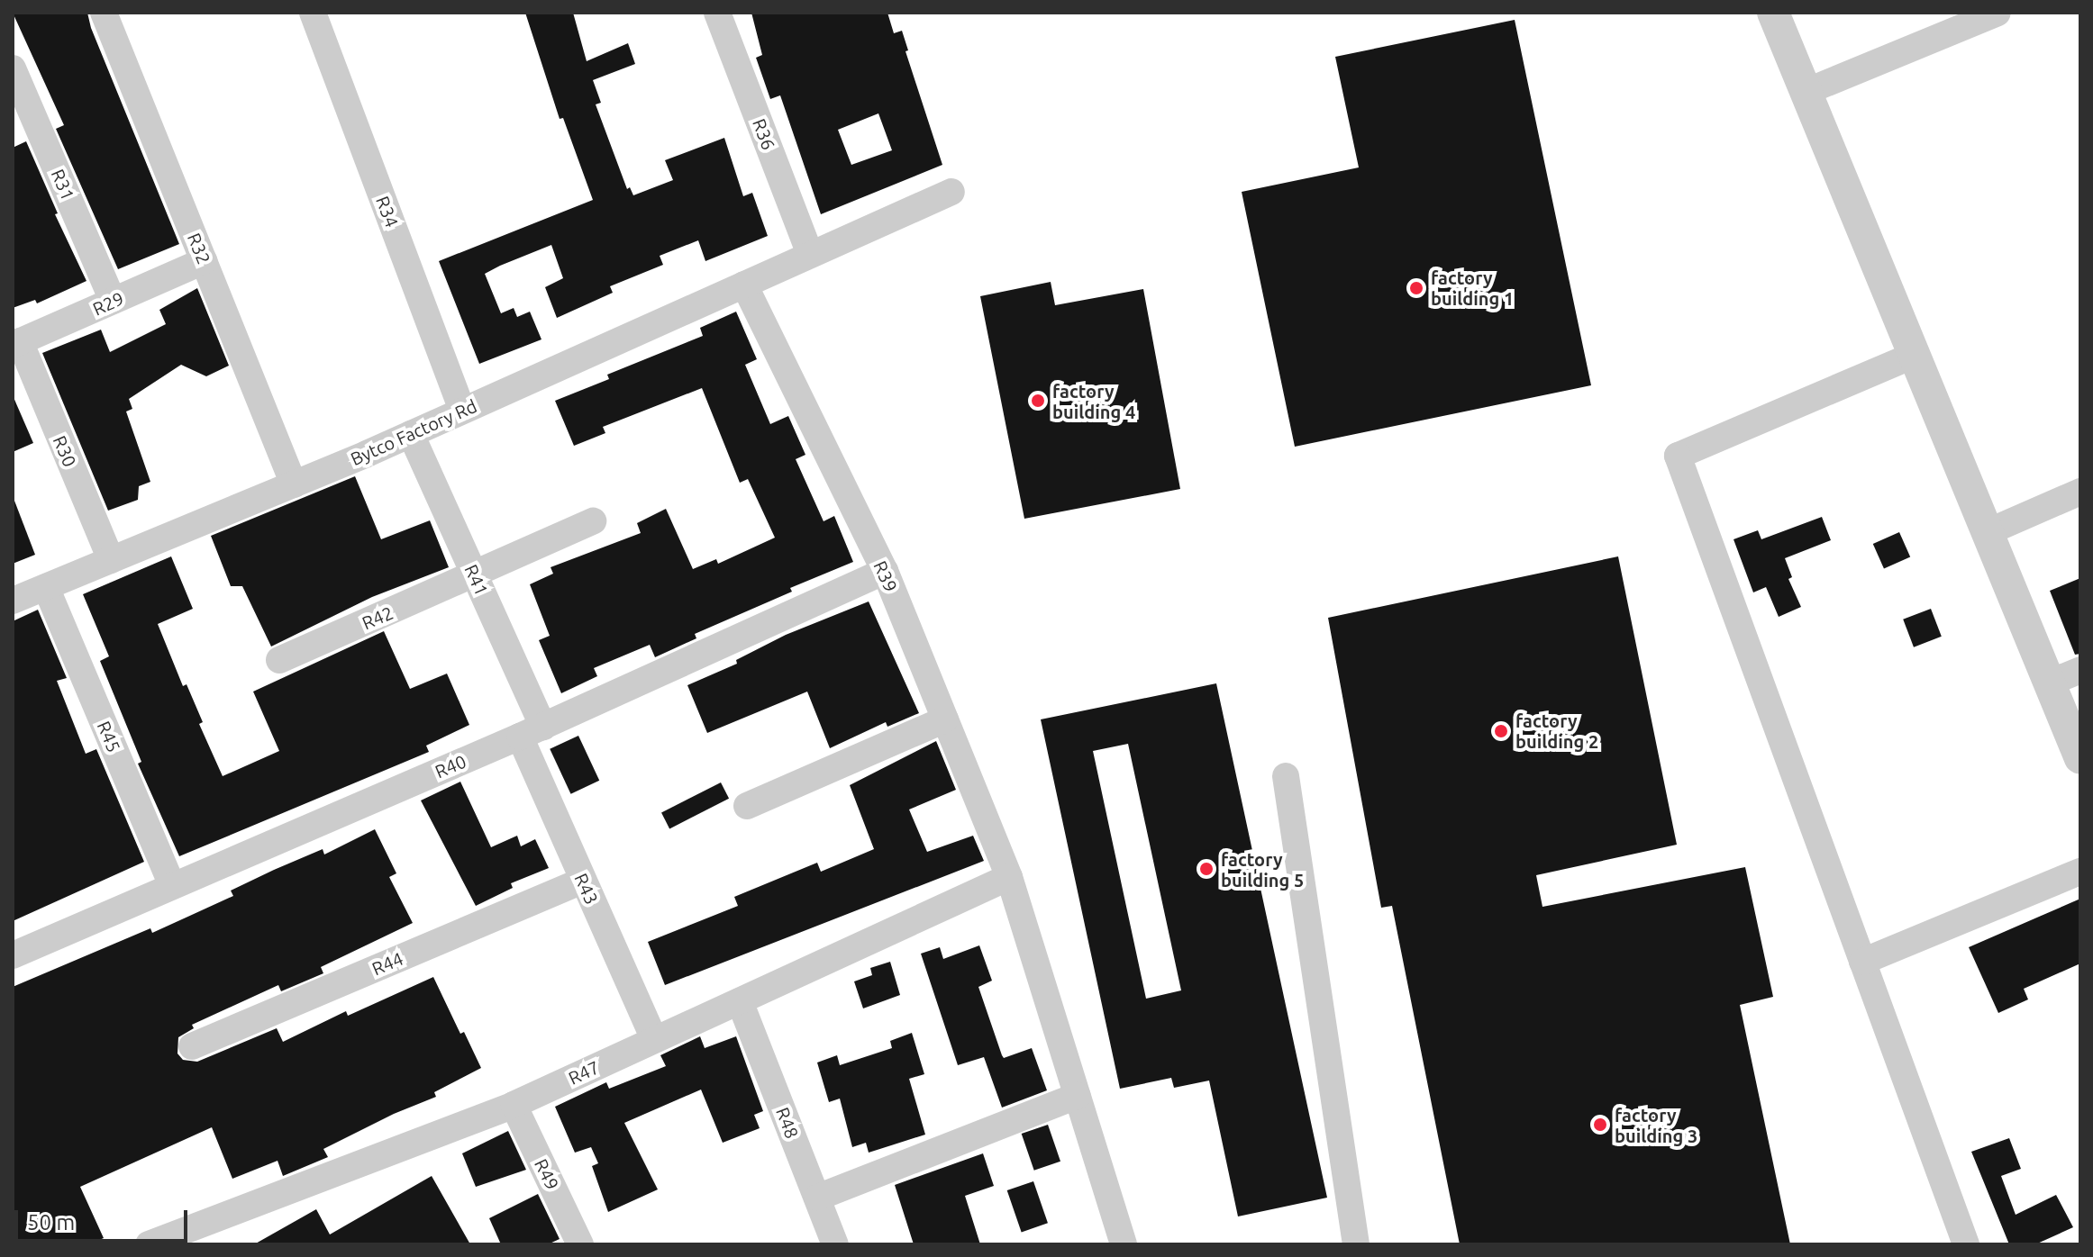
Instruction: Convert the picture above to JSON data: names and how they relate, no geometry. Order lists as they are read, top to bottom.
{
  "streets": {
    "street": [
      "R36",
      "R31",
      "R34",
      "R32",
      "R29",
      "Bytco Factory Rd",
      "R30",
      "R39",
      "R41",
      "R42",
      "R45",
      "R40",
      "R43",
      "R44",
      "R47",
      "R48",
      "R49"
    ]
  },
  "crossings": [
    ["R36", "Bytco Factory Rd"],
    ["R31", "R29"],
    ["R34", "Bytco Factory Rd"],
    ["R32", "R29"],
    ["R32", "Bytco Factory Rd"],
    ["R29", "R30"],
    ["Bytco Factory Rd", "R30"],
    ["Bytco Factory Rd", "R39"],
    ["Bytco Factory Rd", "R41"],
    ["Bytco Factory Rd", "R45"],
    ["R39", "R40"],
    ["R39", "R47"],
    ["R41", "R42"],
    ["R41", "R40"],
    ["R41", "R43"],
    ["R45", "R40"],
    ["R40", "R43"],
    ["R43", "R44"],
    ["R43", "R47"],
    ["R47", "R48"],
    ["R47", "R49"]
  ],
  "places": [
    "factory building 1",
    "factory building 4",
    "factory building 2",
    "factory building 5",
    "factory building 3"
  ],
  "scale_bar": "50 m"
}
